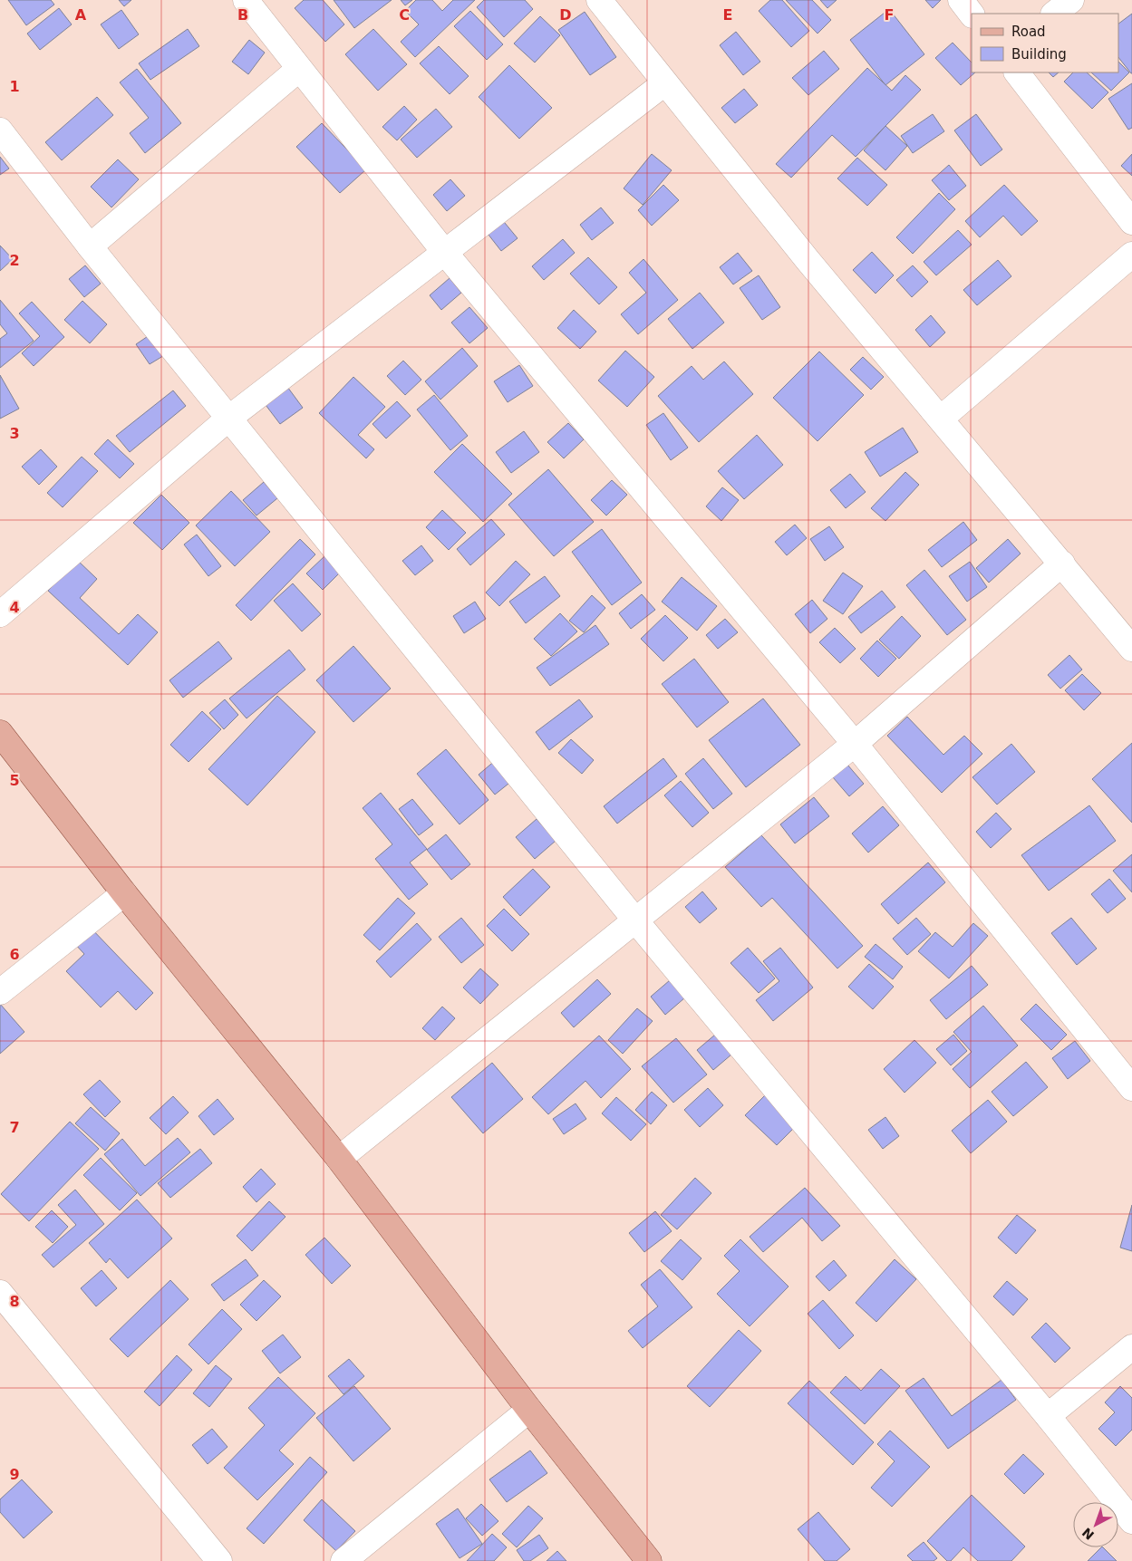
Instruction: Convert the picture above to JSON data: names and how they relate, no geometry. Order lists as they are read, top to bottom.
{
  "legend": ["Road", "Building"],
  "north": "bottom left",
  "grid": {
    "columns": [
      "A",
      "B",
      "C",
      "D",
      "E",
      "F"
    ],
    "rows": [
      "1",
      "2",
      "3",
      "4",
      "5",
      "6",
      "7",
      "8",
      "9"
    ]
  }
}
